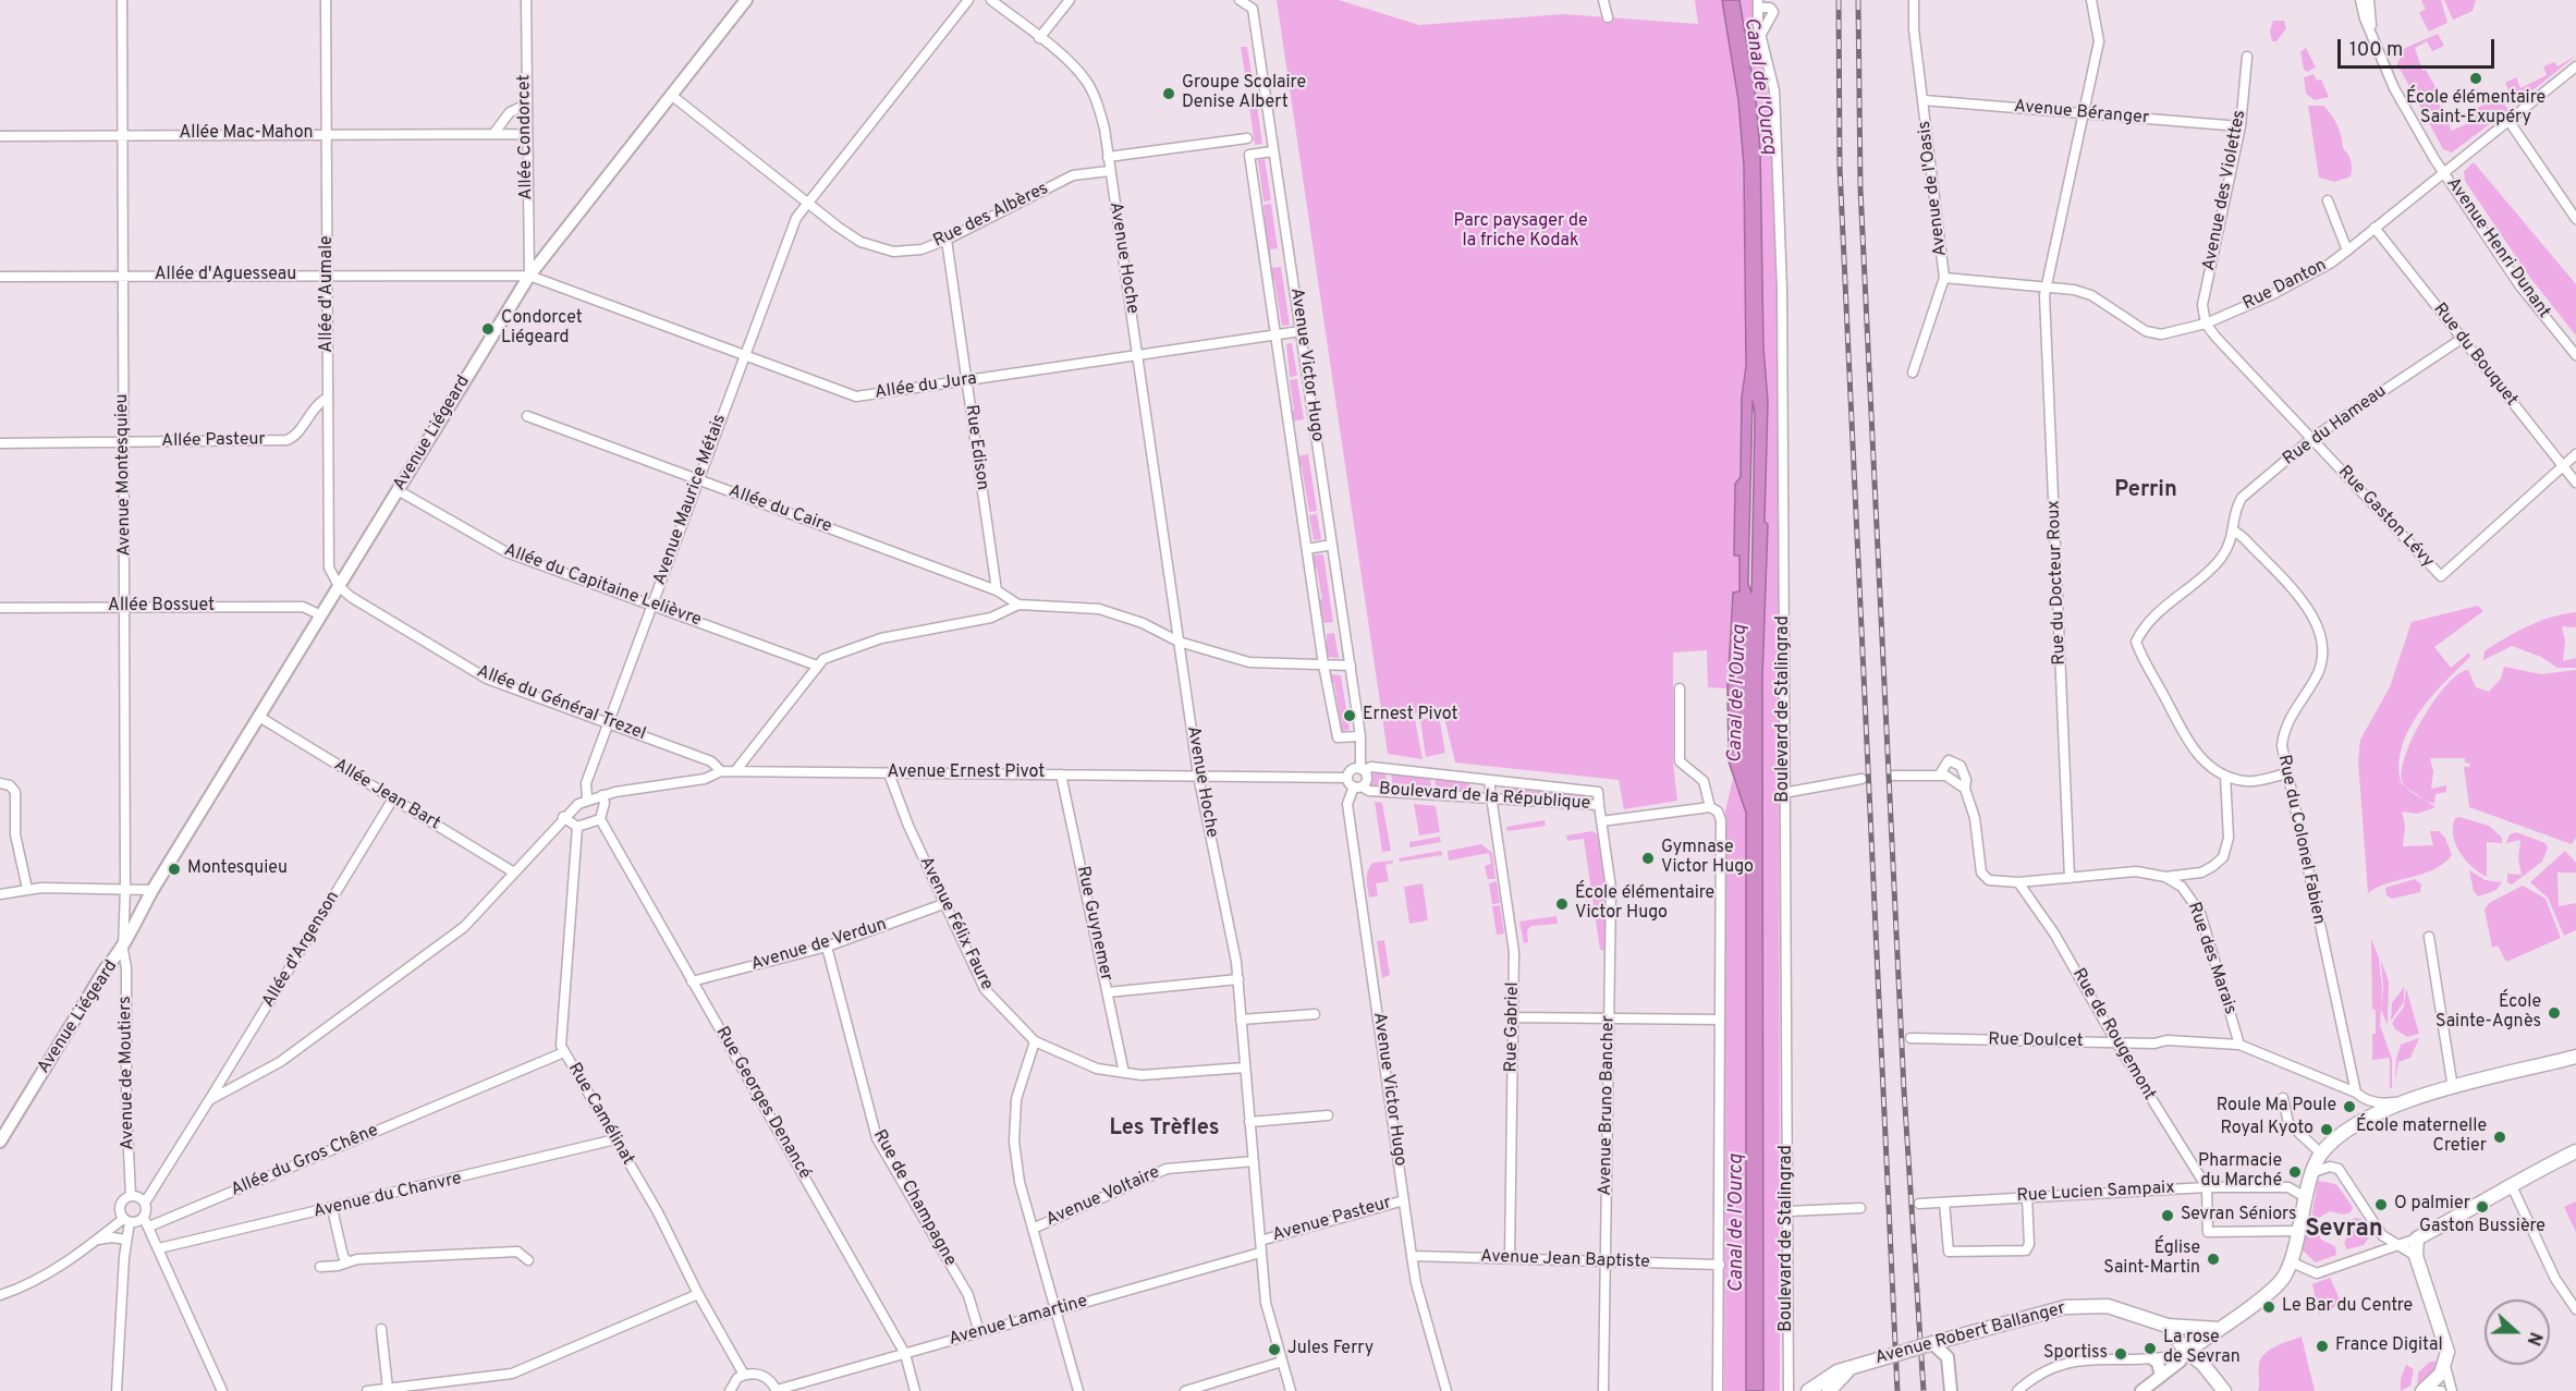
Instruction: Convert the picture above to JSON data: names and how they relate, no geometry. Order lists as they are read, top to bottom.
{
  "streets": {
    "main road": ["Avenue Robert Ballanger"],
    "street": [
      "Avenue Béranger",
      "Allée Mac-Mahon",
      "Allée Condorcet",
      "Avenue de l'Oasis",
      "Avenue des Violettes",
      "Rue des Albères",
      "Avenue Henri Dunant",
      "Avenue Hoche",
      "Allée d'Aguesseau",
      "Rue Danton",
      "Allée d'Aumale",
      "Rue du Bouquet",
      "Avenue Victor Hugo",
      "Allée du Jura",
      "Rue du Hameau",
      "Avenue Liégeard",
      "Allée Pasteur",
      "Rue Edison",
      "Avenue Montesquieu",
      "Avenue Maurice Métais",
      "Allée du Caire",
      "Rue Gaston Lévy",
      "Rue du Docteur Roux",
      "Allée du Capitaine Lelièvre",
      "Allée Bossuet",
      "Allée du Général Trezel",
      "Boulevard de Stalingrad",
      "Avenue Ernest Pivot",
      "Allée Jean Bart",
      "Boulevard de la République",
      "Rue du Colonel Fabien",
      "Avenue Félix Faure",
      "Rue Guynemer",
      "Avenue de Verdun",
      "Allée d'Argenson",
      "Rue des Marais",
      "Rue Gabriel",
      "Rue de Rougemont",
      "Rue Doulcet",
      "Avenue de Moutiers",
      "Rue Georges Denancé",
      "Avenue Bruno Bancher",
      "Rue Camélinat",
      "Allée du Gros Chêne",
      "Rue Lucien Sampaix",
      "Avenue du Chanvre",
      "Avenue Voltaire",
      "Rue de Champagne",
      "Avenue Pasteur",
      "Avenue Jean Baptiste",
      "Avenue Lamartine"
    ]
  },
  "crossings": [
    ["Avenue Béranger", "Avenue de l'Oasis"],
    ["Avenue Béranger", "Avenue des Violettes"],
    ["Avenue Béranger", "Rue du Docteur Roux"],
    ["Allée Mac-Mahon", "Allée Condorcet"],
    ["Allée Mac-Mahon", "Allée d'Aumale"],
    ["Allée Mac-Mahon", "Avenue Montesquieu"],
    ["Allée Condorcet", "Allée d'Aguesseau"],
    ["Allée Condorcet", "Avenue Liégeard"],
    ["Avenue de l'Oasis", "Rue Danton"],
    ["Avenue des Violettes", "Rue Danton"],
    ["Avenue des Violettes", "Rue Gaston Lévy"],
    ["Rue des Albères", "Avenue Hoche"],
    ["Rue des Albères", "Avenue Liégeard"],
    ["Rue des Albères", "Rue Edison"],
    ["Rue des Albères", "Avenue Maurice Métais"],
    ["Avenue Henri Dunant", "Rue Danton"],
    ["Avenue Hoche", "Allée du Jura"],
    ["Avenue Hoche", "Avenue Ernest Pivot"],
    ["Avenue Hoche", "Avenue Félix Faure"],
    ["Avenue Hoche", "Avenue Voltaire"],
    ["Avenue Hoche", "Avenue Pasteur"],
    ["Avenue Hoche", "Avenue Lamartine"],
    ["Allée d'Aguesseau", "Allée d'Aumale"],
    ["Allée d'Aguesseau", "Allée du Jura"],
    ["Allée d'Aguesseau", "Avenue Liégeard"],
    ["Allée d'Aguesseau", "Avenue Montesquieu"],
    ["Rue Danton", "Rue du Bouquet"],
    ["Rue Danton", "Rue Gaston Lévy"],
    ["Rue Danton", "Rue du Docteur Roux"],
    ["Allée d'Aumale", "Avenue Liégeard"],
    ["Allée d'Aumale", "Allée Pasteur"],
    ["Allée d'Aumale", "Allée du Général Trezel"],
    ["Rue du Bouquet", "Rue du Hameau"],
    ["Rue du Bouquet", "Rue Gaston Lévy"],
    ["Avenue Victor Hugo", "Allée du Jura"],
    ["Avenue Victor Hugo", "Avenue Ernest Pivot"],
    ["Avenue Victor Hugo", "Boulevard de la République"],
    ["Avenue Victor Hugo", "Avenue Pasteur"],
    ["Avenue Victor Hugo", "Avenue Jean Baptiste"],
    ["Allée du Jura", "Rue Edison"],
    ["Allée du Jura", "Avenue Maurice Métais"],
    ["Rue du Hameau", "Rue Gaston Lévy"],
    ["Rue du Hameau", "Rue du Colonel Fabien"],
    ["Avenue Liégeard", "Avenue Montesquieu"],
    ["Avenue Liégeard", "Allée du Capitaine Lelièvre"],
    ["Avenue Liégeard", "Allée Bossuet"],
    ["Avenue Liégeard", "Allée du Général Trezel"],
    ["Avenue Liégeard", "Allée Jean Bart"],
    ["Avenue Liégeard", "Avenue de Moutiers"],
    ["Allée Pasteur", "Avenue Montesquieu"],
    ["Rue Edison", "Allée du Caire"],
    ["Avenue Montesquieu", "Allée Bossuet"],
    ["Avenue Montesquieu", "Avenue de Moutiers"],
    ["Avenue Maurice Métais", "Allée du Caire"],
    ["Avenue Maurice Métais", "Allée du Capitaine Lelièvre"],
    ["Avenue Maurice Métais", "Allée du Général Trezel"],
    ["Avenue Maurice Métais", "Avenue Ernest Pivot"],
    ["Rue du Docteur Roux", "Rue des Marais"],
    ["Allée du Général Trezel", "Avenue Ernest Pivot"],
    ["Avenue Ernest Pivot", "Boulevard de la République"],
    ["Avenue Ernest Pivot", "Avenue Félix Faure"],
    ["Avenue Ernest Pivot", "Rue Guynemer"],
    ["Allée Jean Bart", "Allée d'Argenson"],
    ["Boulevard de la République", "Rue Gabriel"],
    ["Boulevard de la République", "Avenue Bruno Bancher"],
    ["Avenue Félix Faure", "Rue Guynemer"],
    ["Avenue Félix Faure", "Avenue de Verdun"],
    ["Avenue de Verdun", "Rue Georges Denancé"],
    ["Avenue de Verdun", "Rue de Champagne"],
    ["Allée d'Argenson", "Avenue de Moutiers"],
    ["Allée d'Argenson", "Allée du Gros Chêne"],
    ["Rue des Marais", "Rue de Rougemont"],
    ["Rue des Marais", "Rue Doulcet"],
    ["Rue Gabriel", "Avenue Jean Baptiste"],
    ["Rue de Rougemont", "Rue Doulcet"],
    ["Rue de Rougemont", "Rue Lucien Sampaix"],
    ["Avenue de Moutiers", "Allée du Gros Chêne"],
    ["Rue Georges Denancé", "Avenue Lamartine"],
    ["Avenue Bruno Bancher", "Avenue Jean Baptiste"],
    ["Rue Camélinat", "Allée du Gros Chêne"],
    ["Rue Camélinat", "Avenue du Chanvre"],
    ["Rue de Champagne", "Avenue Lamartine"]
  ],
  "districts": ["Perrin", "Les Trèfles", "Sevran"],
  "water": ["Canal de l'Ourcq"],
  "parks": ["Parc paysager de la friche Kodak"],
  "places": [
    "École élémentaire Saint-Exupéry",
    "Groupe Scolaire Denise Albert",
    "Condorcet Liégeard",
    "Ernest Pivot",
    "Gymnase Victor Hugo",
    "Montesquieu",
    "École élémentaire Victor Hugo",
    "École Sainte-Agnès",
    "Roule Ma Poule",
    "Royal Kyoto",
    "École maternelle Cretier",
    "Pharmacie du Marché",
    "O palmier",
    "Gaston Bussière",
    "Sevran Séniors",
    "Église Saint-Martin",
    "Le Bar du Centre",
    "France Digital",
    "La rose de Sevran",
    "Jules Ferry",
    "Sportiss"
  ],
  "scale_bar": "100 m",
  "north": "right"
}
